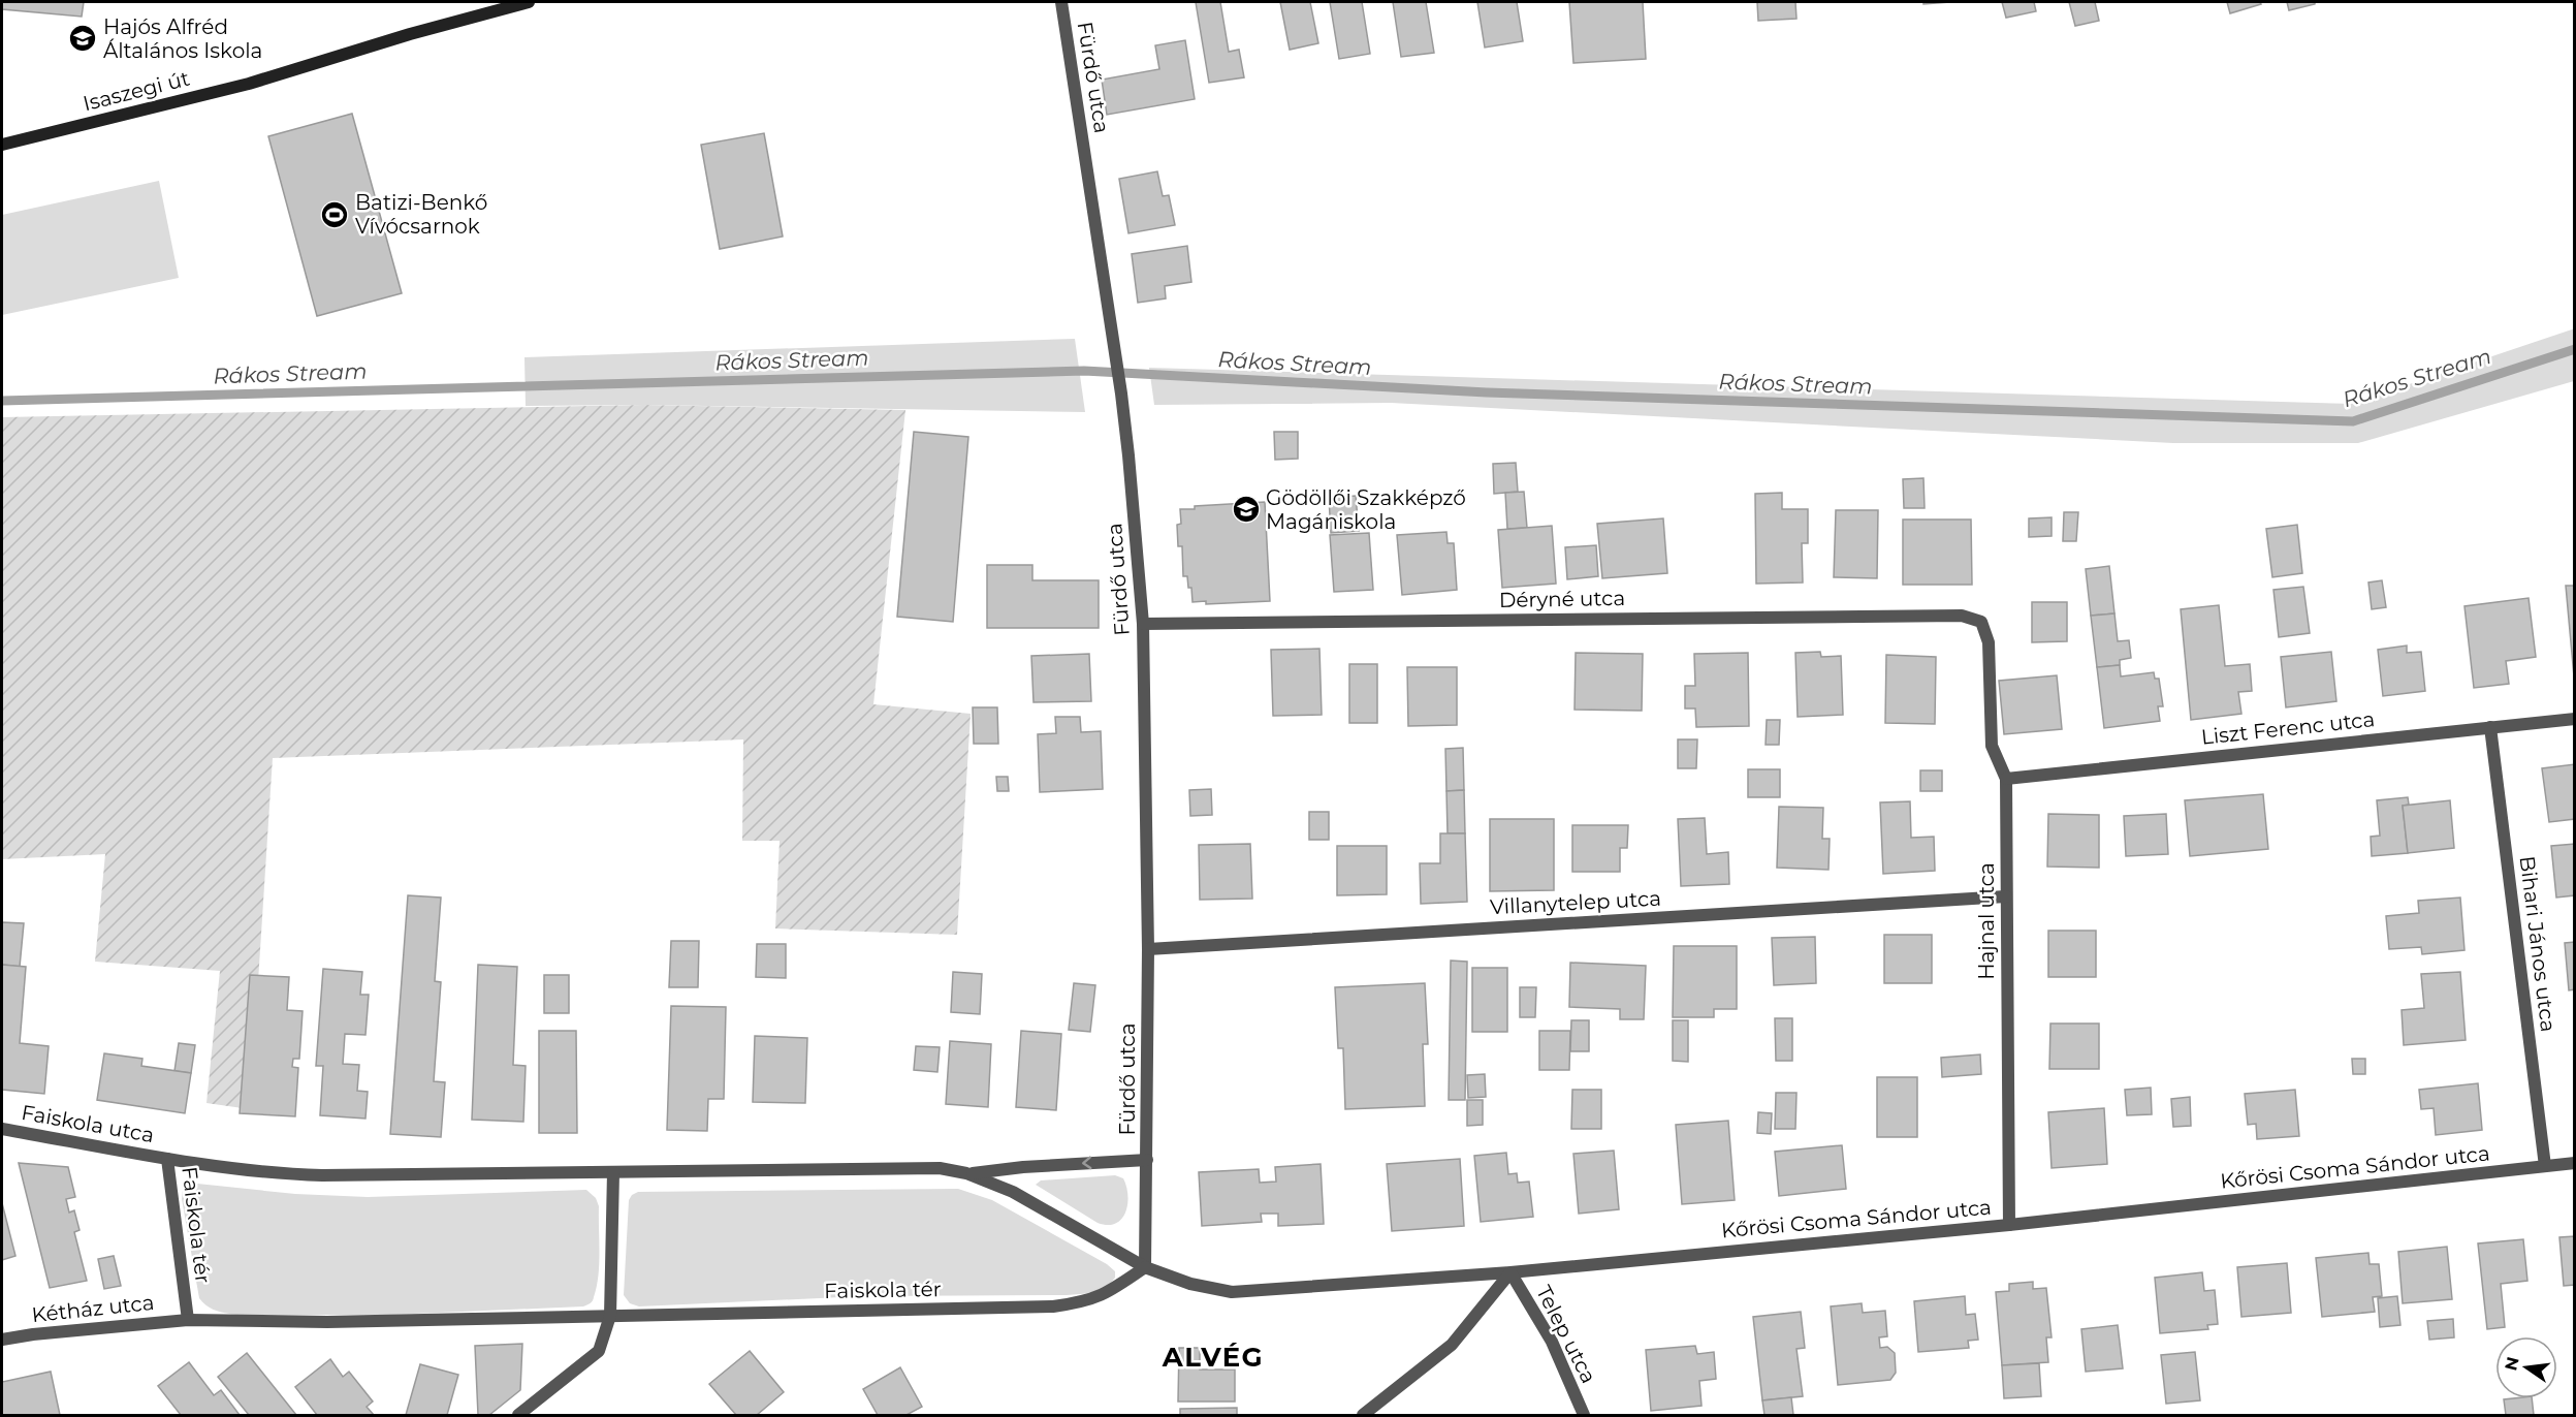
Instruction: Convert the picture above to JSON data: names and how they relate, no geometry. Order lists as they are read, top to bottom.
{
  "streets": {
    "main road": ["Isaszegi út"],
    "street": [
      "Fürdő utca",
      "Déryné utca",
      "Liszt Ferenc utca",
      "Villanytelep utca",
      "Hajnal utca",
      "Bihari János utca",
      "Faiskola utca",
      "Kőrösi Csoma Sándor utca",
      "Faiskola tér",
      "Kétház utca",
      "Telep utca"
    ]
  },
  "crossings": [
    ["Fürdő utca", "Déryné utca"],
    ["Fürdő utca", "Villanytelep utca"],
    ["Fürdő utca", "Faiskola tér"],
    ["Déryné utca", "Hajnal utca"],
    ["Liszt Ferenc utca", "Hajnal utca"],
    ["Liszt Ferenc utca", "Bihari János utca"],
    ["Villanytelep utca", "Hajnal utca"],
    ["Hajnal utca", "Kőrösi Csoma Sándor utca"],
    ["Bihari János utca", "Kőrösi Csoma Sándor utca"],
    ["Faiskola utca", "Faiskola tér"],
    ["Kőrösi Csoma Sándor utca", "Faiskola tér"],
    ["Kőrösi Csoma Sándor utca", "Telep utca"],
    ["Faiskola tér", "Kétház utca"]
  ],
  "districts": ["ALVÉG"],
  "water": ["Rákos Stream"],
  "places": {
    "school or university": ["Hajós Alfréd Általános Iskola", "Gödöllői Szakképző Magániskola"],
    "sports": ["Batizi-Benkő Vívócsarnok"]
  },
  "north": "left"
}
